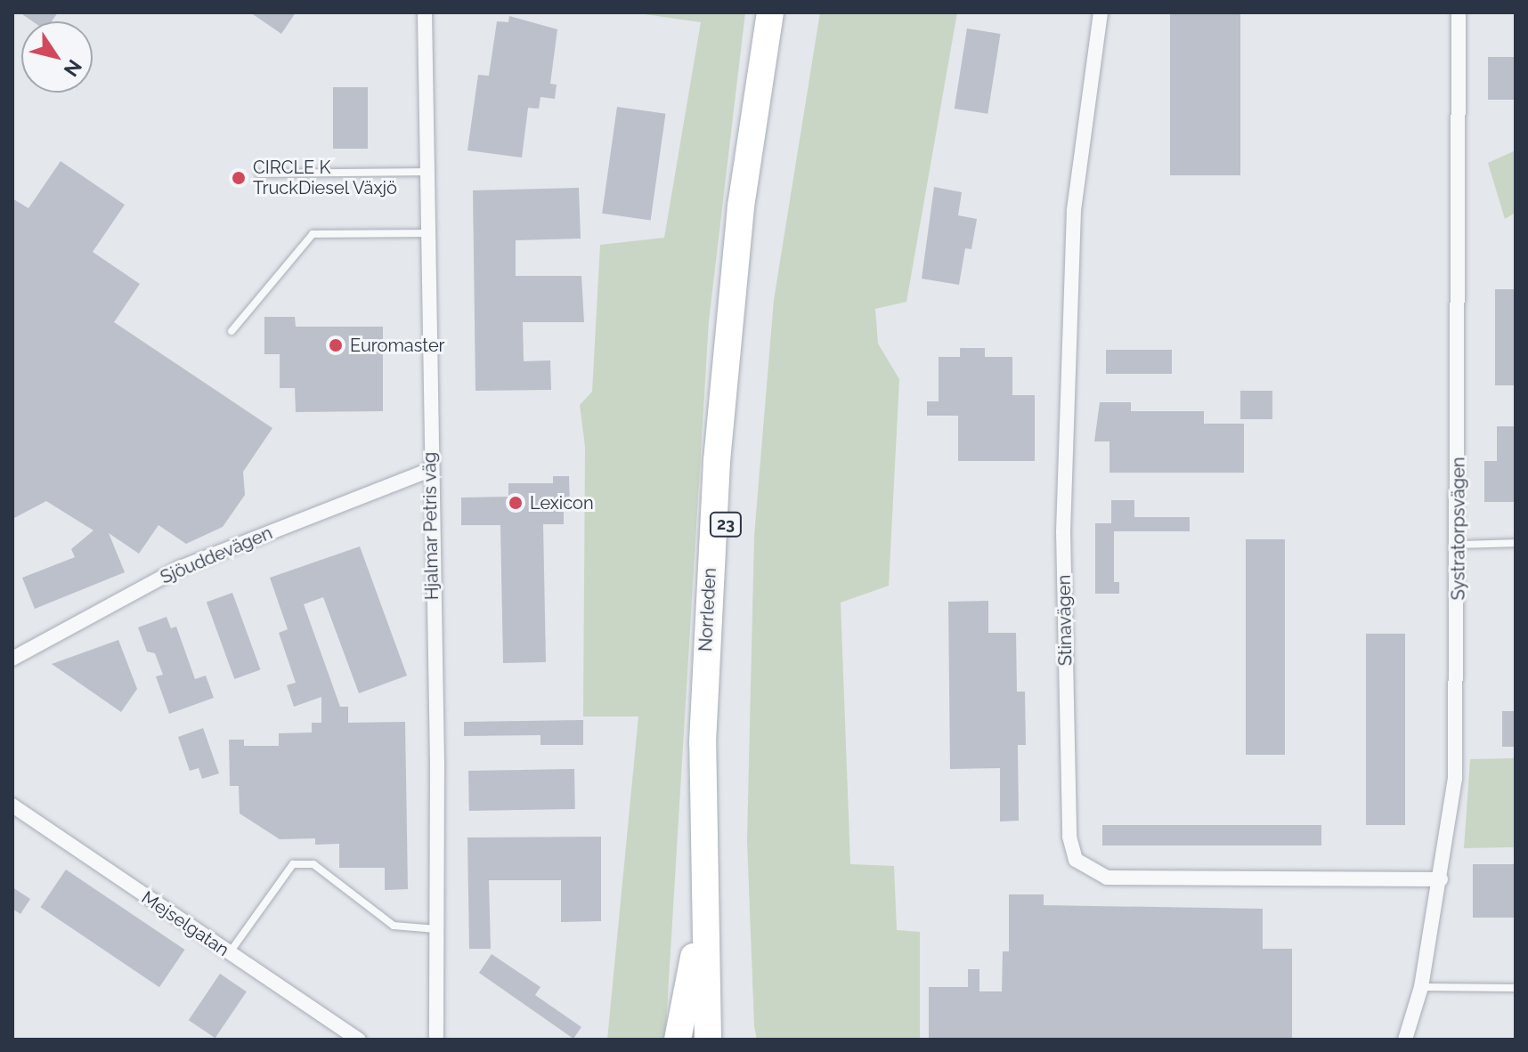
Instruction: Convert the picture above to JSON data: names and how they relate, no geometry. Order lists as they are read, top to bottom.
{
  "streets": {
    "highway": ["23", "Norrleden"],
    "street": [
      "Hjalmar Petris väg",
      "Systratorpsvägen",
      "Sjöuddevägen",
      "Stinavägen",
      "Mejselgatan"
    ]
  },
  "crossings": [
    ["Hjalmar Petris väg", "Sjöuddevägen"],
    ["Systratorpsvägen", "Stinavägen"]
  ],
  "places": ["CIRCLE K TruckDiesel Växjö", "Euromaster", "Lexicon"],
  "north": "bottom right"
}
